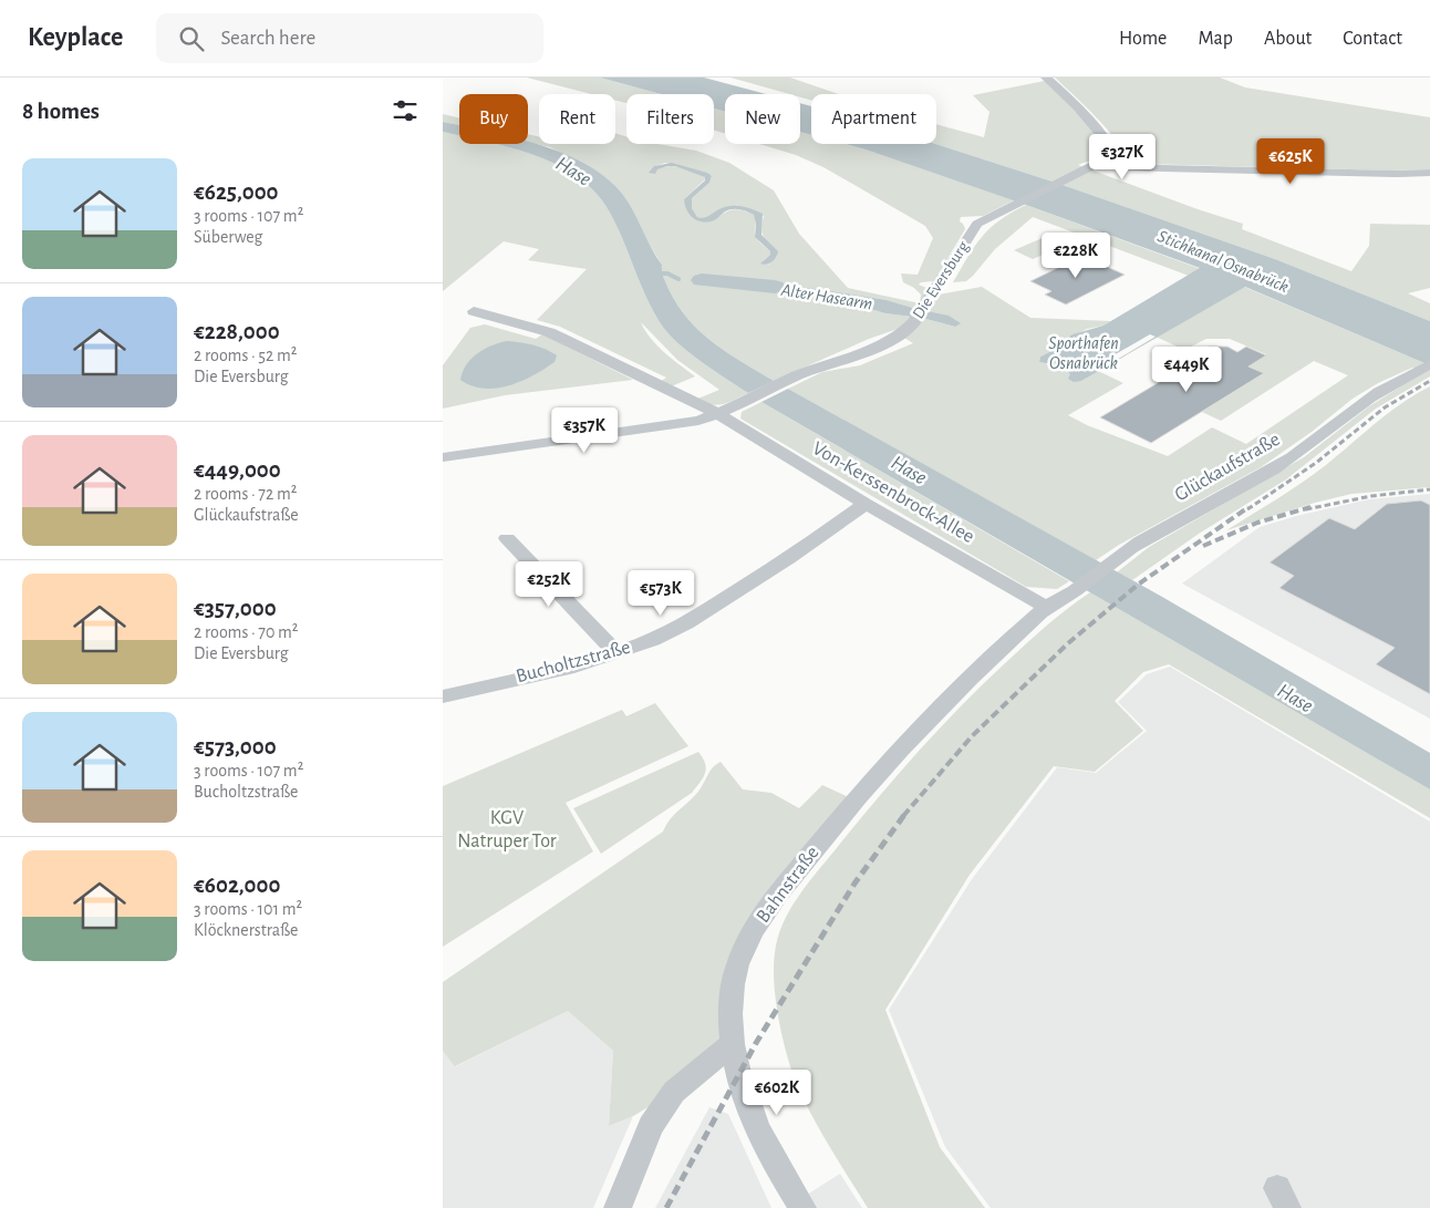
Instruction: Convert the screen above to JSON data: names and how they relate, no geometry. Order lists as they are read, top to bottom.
{
  "streets": {
    "street": [
      "Die Eversburg",
      "Glückaufstraße",
      "Von-Kerssenbrock-Allee",
      "Bucholtzstraße",
      "Bahnstraße"
    ]
  },
  "crossings": [
    ["Die Eversburg", "Von-Kerssenbrock-Allee"],
    ["Glückaufstraße", "Von-Kerssenbrock-Allee"],
    ["Glückaufstraße", "Bahnstraße"],
    ["Von-Kerssenbrock-Allee", "Bucholtzstraße"],
    ["Von-Kerssenbrock-Allee", "Bahnstraße"]
  ],
  "water": [
    "Hase",
    "Stichkanal Osnabrück",
    "Alter Hasearm",
    "Sporthafen Osnabrück"
  ],
  "parks": ["KGV Natruper Tor"],
  "page": {
    "header": "Keyplace",
    "search": "Search here",
    "nav": [
      "Home",
      "Map",
      "About",
      "Contact"
    ],
    "heading": "8 homes",
    "chip": [
      "Buy",
      "Rent",
      "Filters",
      "New",
      "Apartment"
    ],
    "price": [
      "€327K",
      "€625K",
      "€228K",
      "€449K",
      "€357K",
      "€252K",
      "€573K",
      "€602K"
    ],
    "list": [
      {
        "name": "€625,000",
        "note": "3 rooms · 107 m² · Süberweg"
      },
      {
        "name": "€228,000",
        "note": "2 rooms · 52 m² · Die Eversburg"
      },
      {
        "name": "€449,000",
        "note": "2 rooms · 72 m² · Glückaufstraße"
      },
      {
        "name": "€357,000",
        "note": "2 rooms · 70 m² · Die Eversburg"
      },
      {
        "name": "€573,000",
        "note": "3 rooms · 107 m² · Bucholtzstraße"
      },
      {
        "name": "€602,000",
        "note": "3 rooms · 101 m² · Klöcknerstraße"
      }
    ]
  }
}
